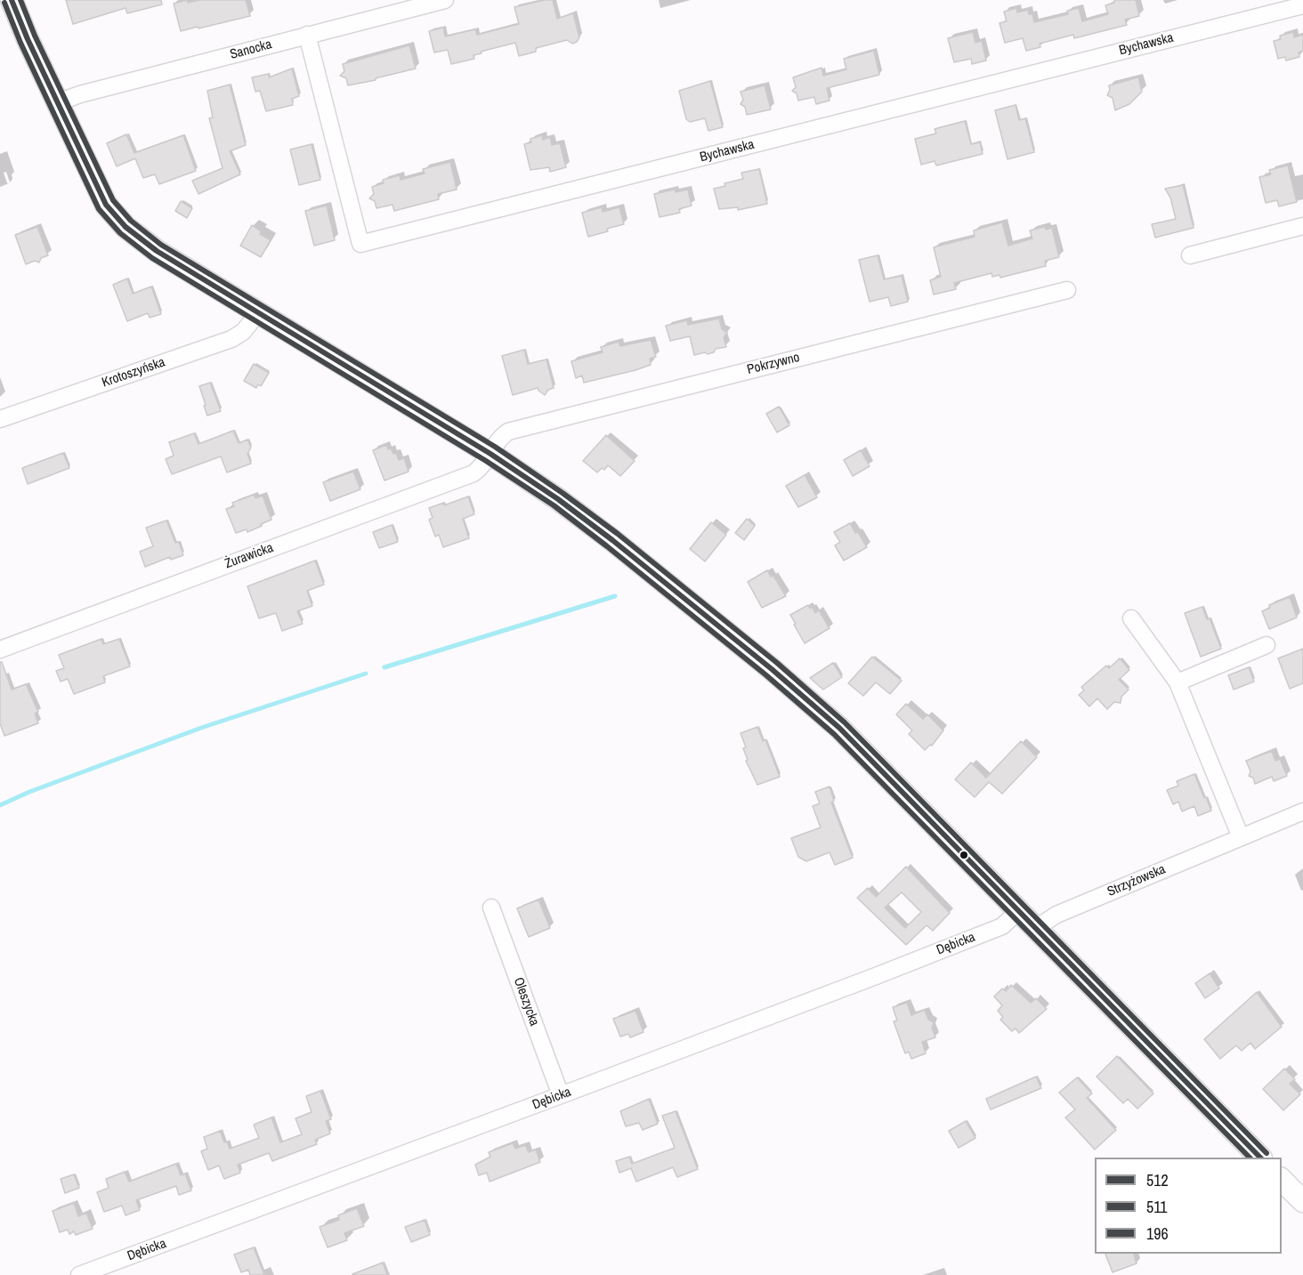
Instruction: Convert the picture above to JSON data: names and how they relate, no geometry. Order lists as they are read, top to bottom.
{
  "streets": {
    "street": [
      "Bychawska",
      "Sanocka",
      "Pokrzywno",
      "Krotoszyńska",
      "Żurawicka",
      "Strzyżowska",
      "Dębicka",
      "Oleszycka"
    ]
  },
  "crossings": [
    ["Bychawska", "Sanocka"],
    ["Pokrzywno", "Żurawicka"],
    ["Dębicka", "Oleszycka"]
  ],
  "lines": ["transit line 512", "transit line 196", "transit line 511"],
  "legend": ["512", "511", "196"]
}
